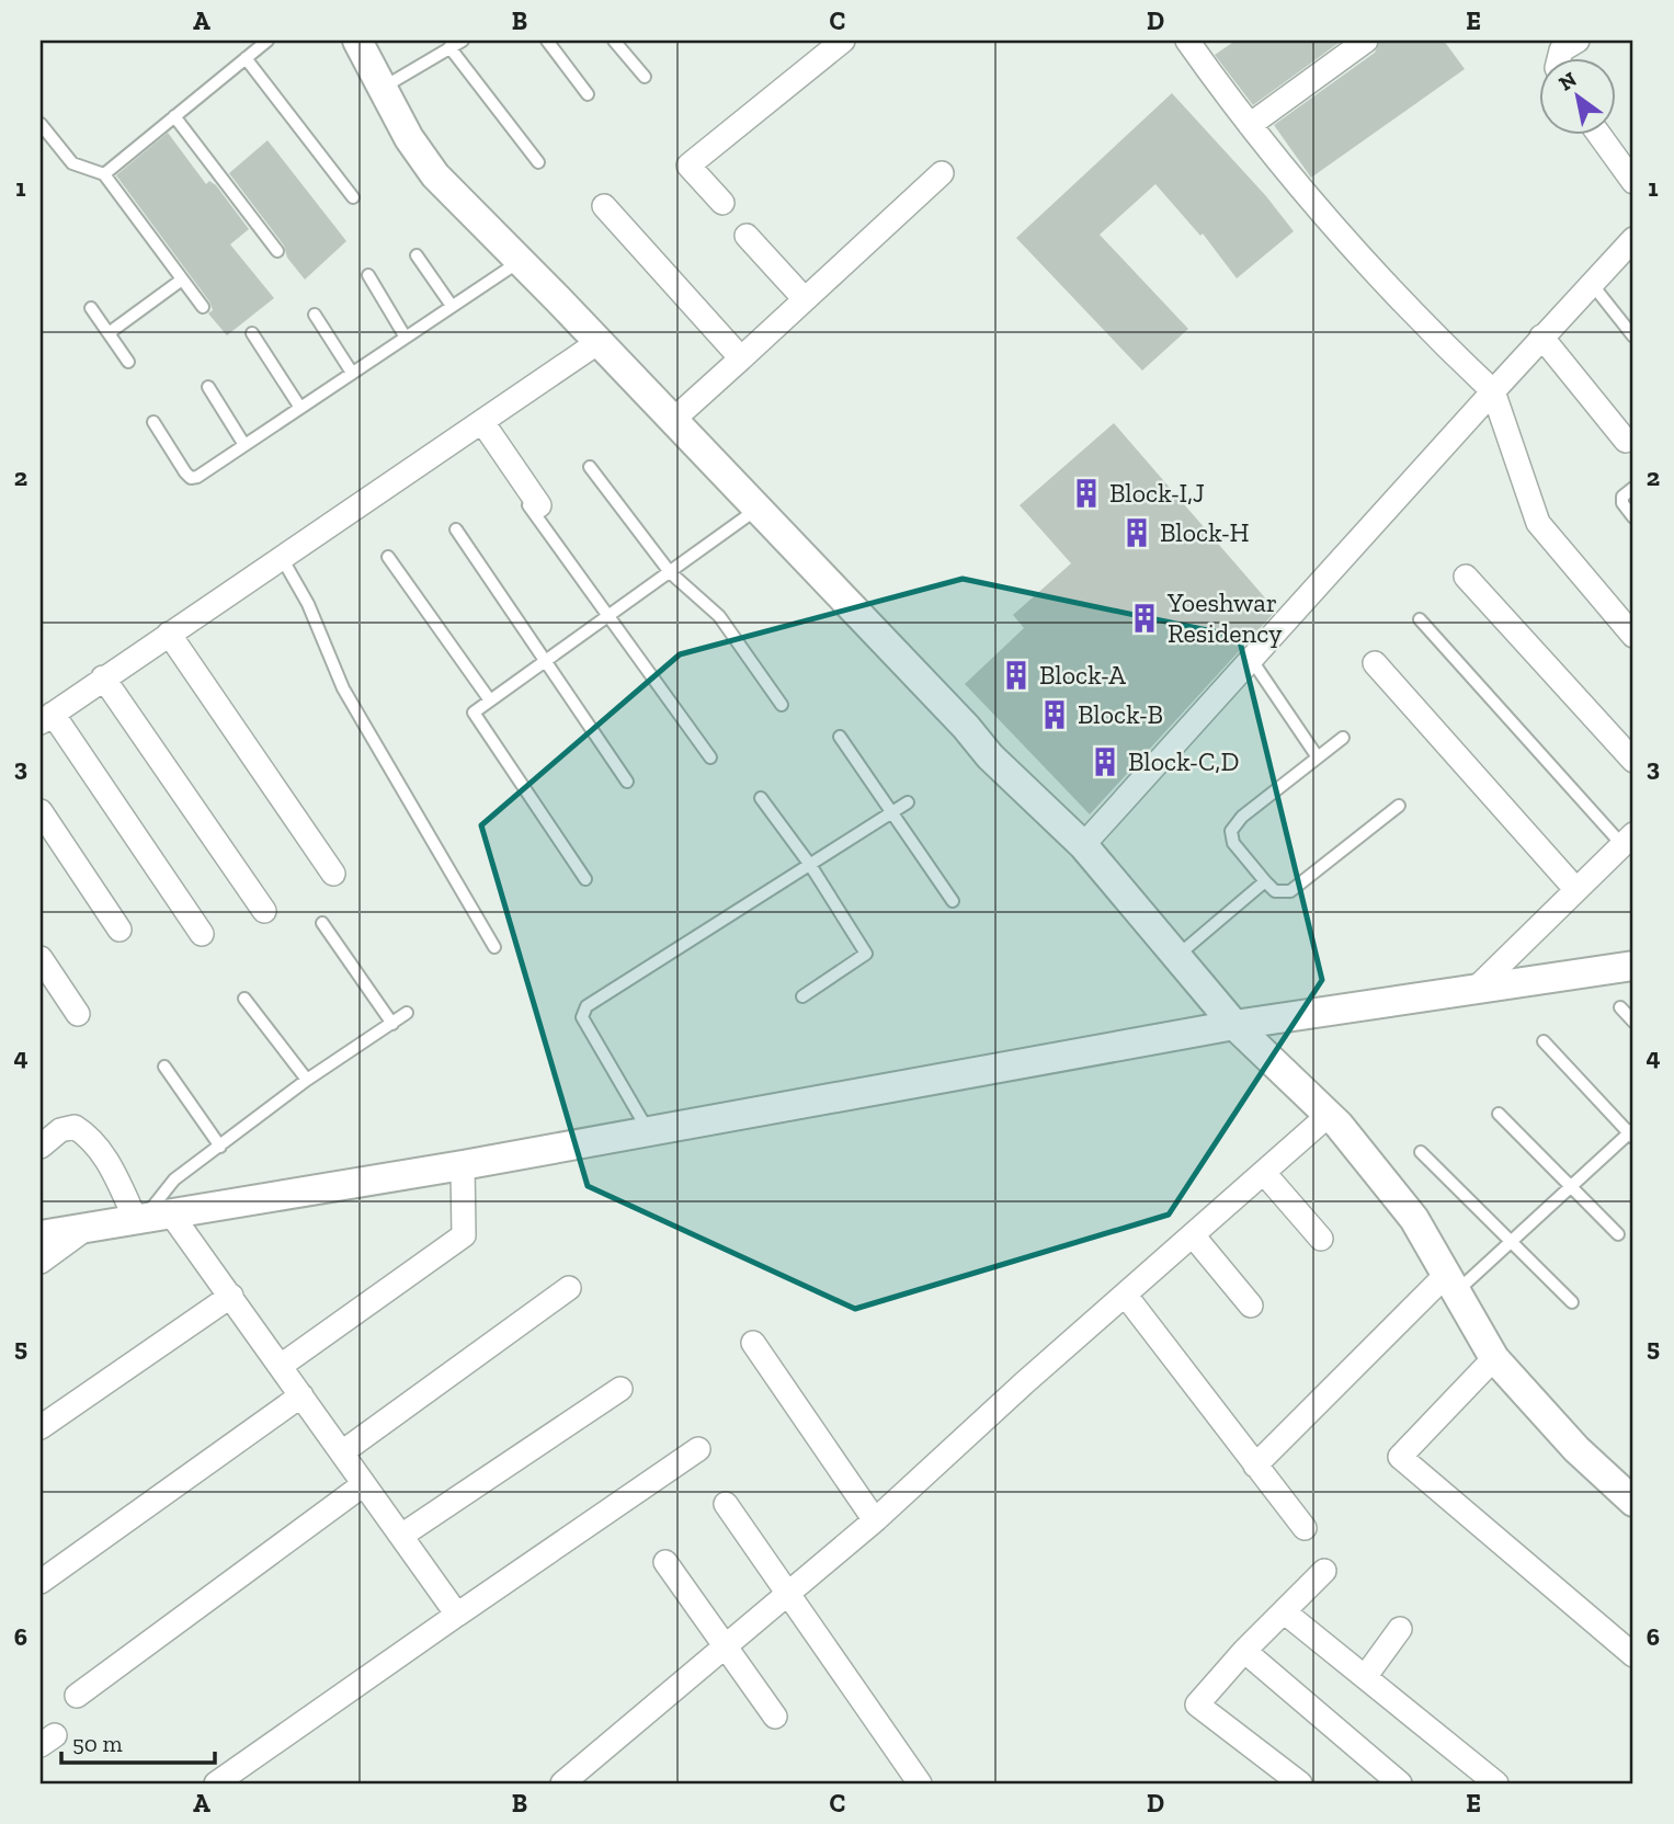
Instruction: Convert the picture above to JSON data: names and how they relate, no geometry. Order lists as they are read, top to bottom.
{
  "places": {
    "building": [
      "Block-I,J",
      "Block-H",
      "Yoeshwar Residency",
      "Block-A",
      "Block-B",
      "Block-C,D"
    ]
  },
  "scale_bar": "50 m",
  "north": "top left",
  "grid": {
    "columns": [
      "A",
      "B",
      "C",
      "D",
      "E"
    ],
    "rows": [
      "1",
      "2",
      "3",
      "4",
      "5",
      "6"
    ]
  }
}
